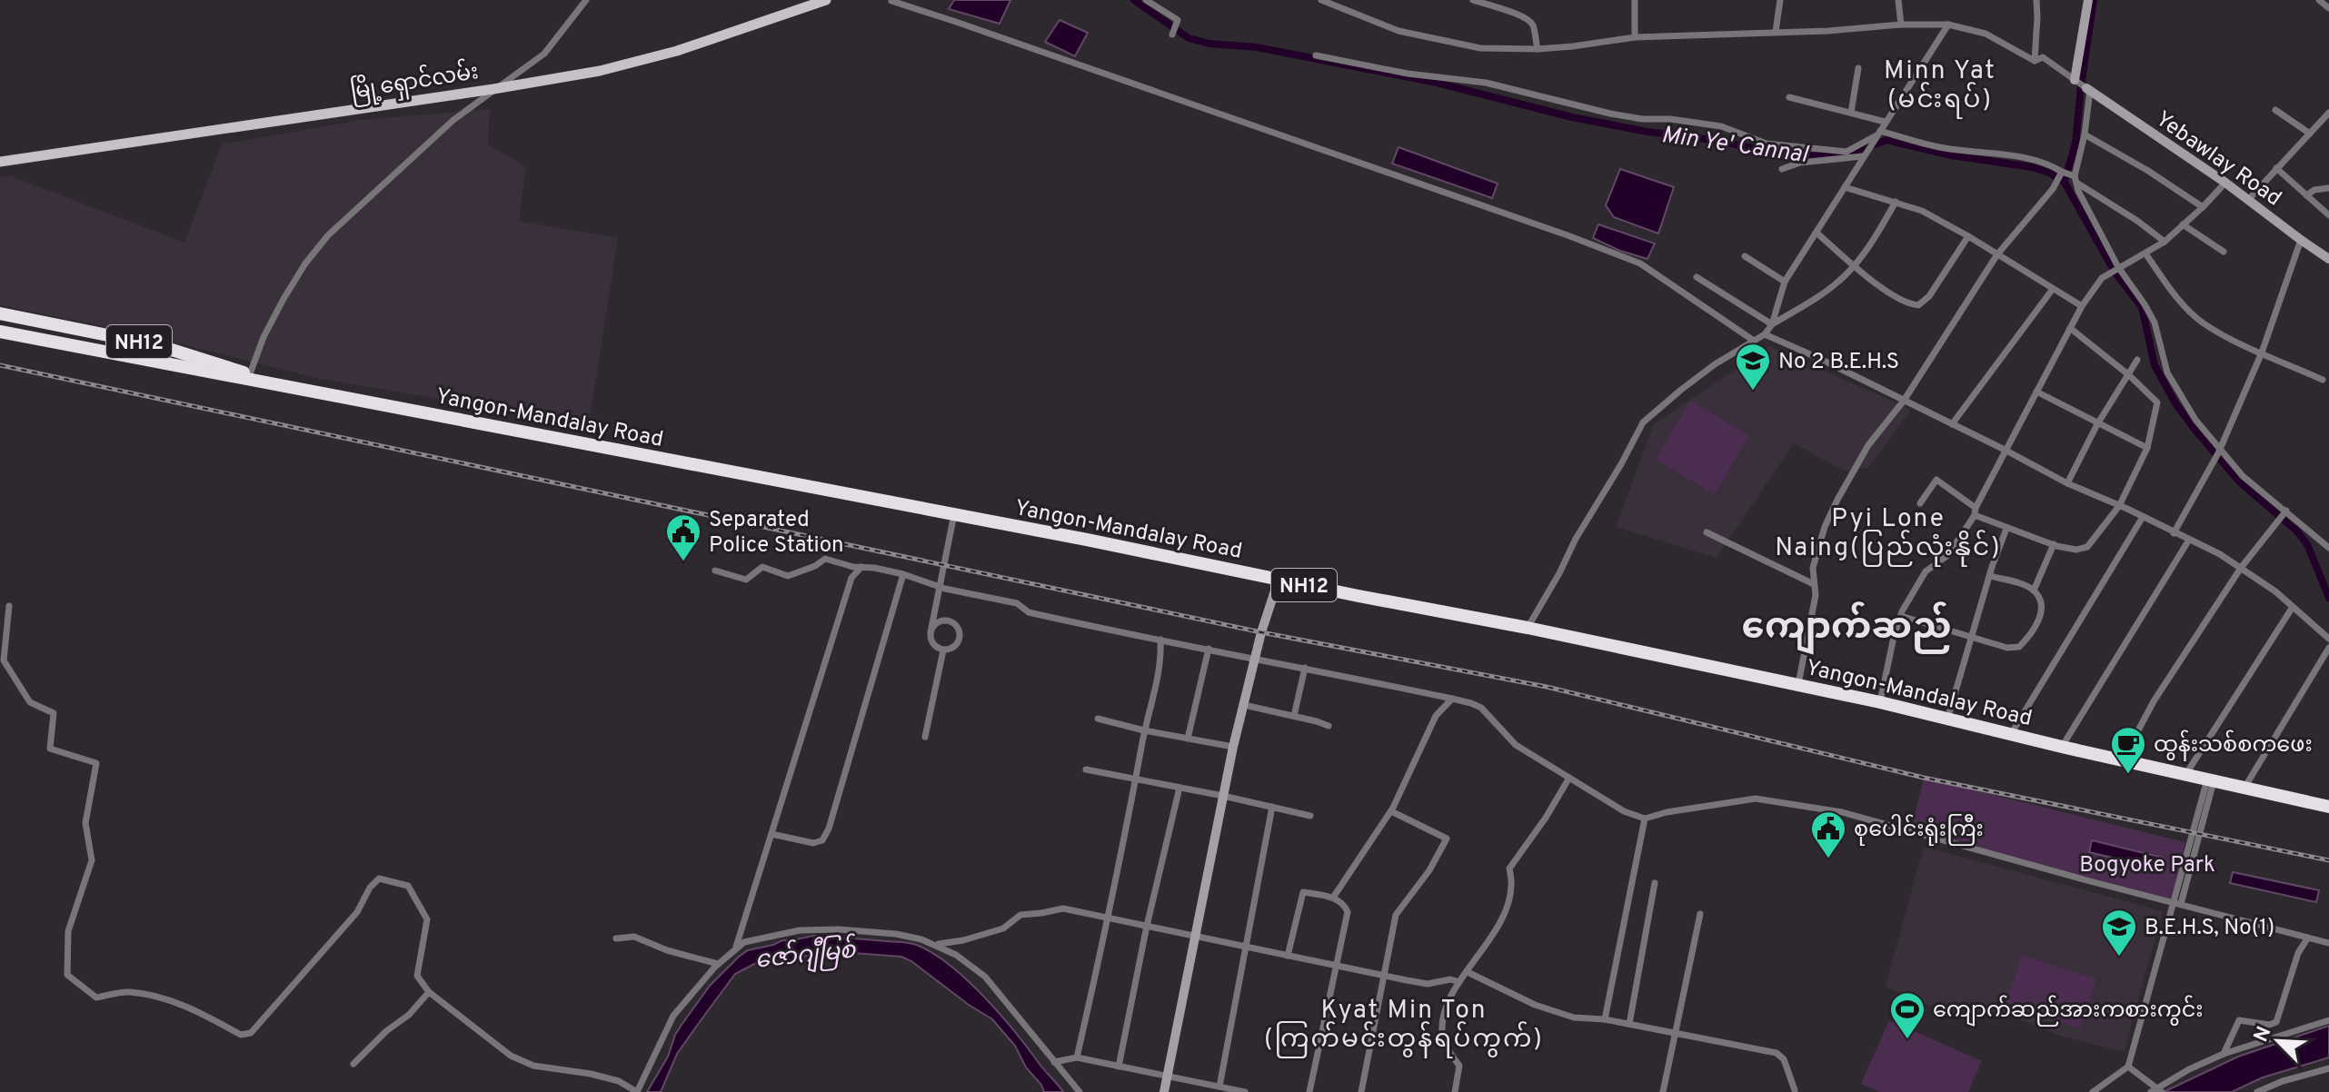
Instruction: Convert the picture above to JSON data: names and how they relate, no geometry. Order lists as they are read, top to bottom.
{
  "streets": {
    "highway": ["NH12", "Yangon-Mandalay Road"],
    "main road": ["မြို့ရှောင်လမ်း"],
    "street": ["Yebawlay Road"]
  },
  "crossings": [
    ["NH12", "Yangon-Mandalay Road"]
  ],
  "districts": [
    "Minn Yat (မင်းရပ်)",
    "Pyi Lone Naing(ပြည်လုံးနိုင်)",
    "ကျောက်ဆည်",
    "Kyat Min Ton (ကြက်မင်းတွန်ရပ်ကွက်)"
  ],
  "water": ["Min Ye' Cannal", "ဇော်ဂျီမြစ်"],
  "parks": ["Bogyoke Park"],
  "places": {
    "school or university": ["No 2 B.E.H.S", "B.E.H.S, No(1)"],
    "public building": ["Separated Police Station", "စုပေါင်းရုံးကြီး"],
    "cafe": ["ထွန်းသစ်စကဖေး"],
    "sports": ["ကျောက်ဆည်အားကစားကွင်း"]
  },
  "north": "top left"
}
